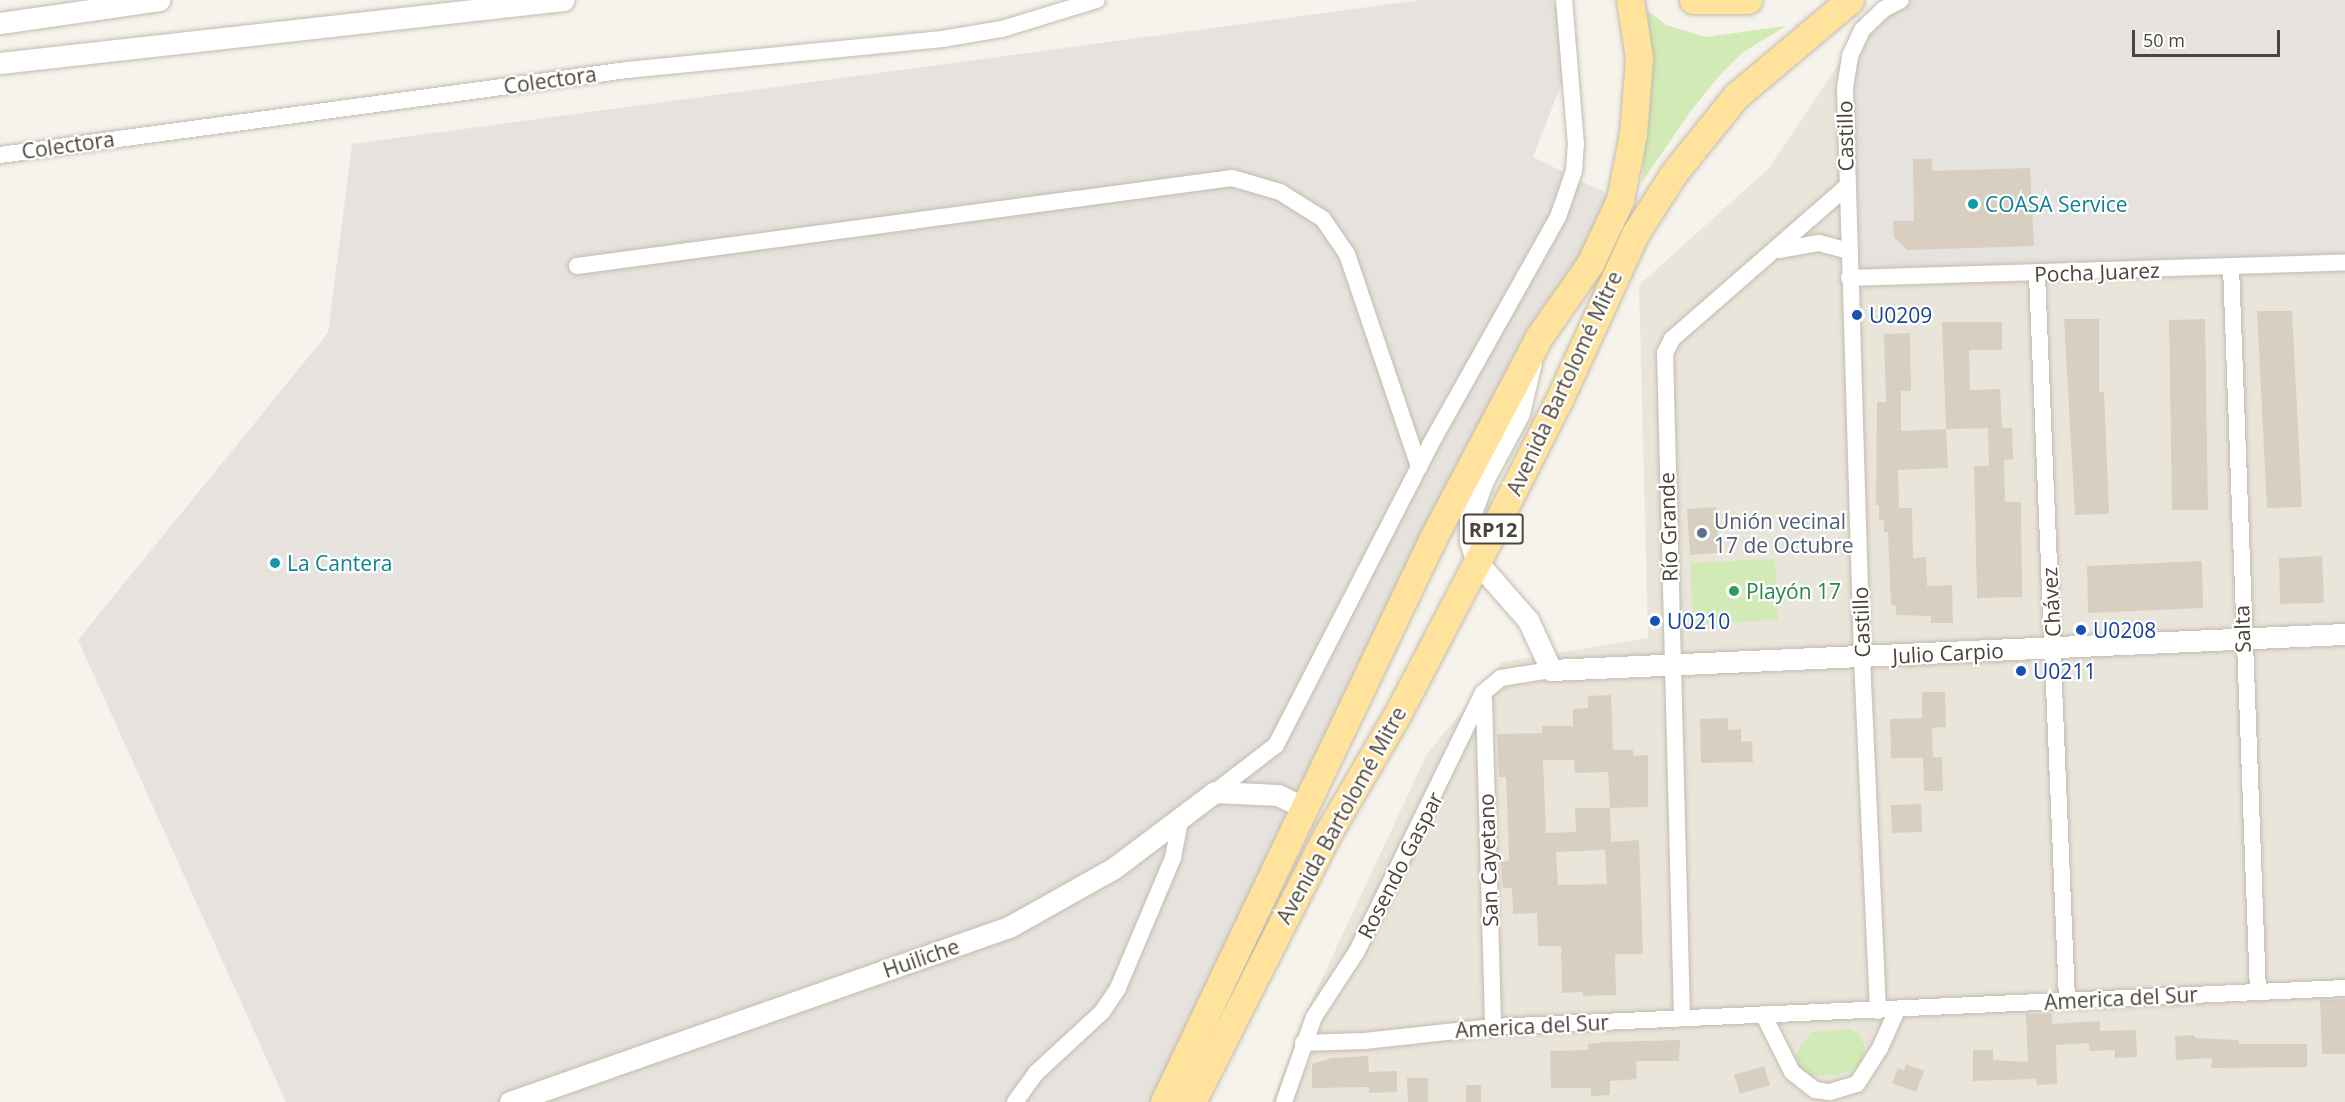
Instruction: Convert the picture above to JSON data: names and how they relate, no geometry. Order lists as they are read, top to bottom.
{
  "streets": {
    "main road": ["Avenida Bartolomé Mitre", "RP12"],
    "street": [
      "Colectora",
      "Castillo",
      "Pocha Juarez",
      "Río Grande",
      "Chávez",
      "Salta",
      "Julio Carpio",
      "San Cayetano",
      "Rosendo Gaspar",
      "Huiliche",
      "America del Sur"
    ]
  },
  "crossings": [
    ["Castillo", "Pocha Juarez"],
    ["Castillo", "Río Grande"],
    ["Castillo", "Julio Carpio"],
    ["Castillo", "America del Sur"],
    ["Pocha Juarez", "Chávez"],
    ["Pocha Juarez", "Salta"],
    ["Río Grande", "Julio Carpio"],
    ["Río Grande", "America del Sur"],
    ["Chávez", "Julio Carpio"],
    ["Chávez", "America del Sur"],
    ["Salta", "Julio Carpio"],
    ["Salta", "America del Sur"],
    ["San Cayetano", "Rosendo Gaspar"],
    ["San Cayetano", "America del Sur"],
    ["Rosendo Gaspar", "America del Sur"]
  ],
  "places": [
    "COASA Service",
    "U0209",
    "Unión vecinal 17 de Octubre",
    "La Cantera",
    "Playón 17",
    "U0210",
    "U0208",
    "U0211"
  ],
  "scale_bar": "50 m"
}
